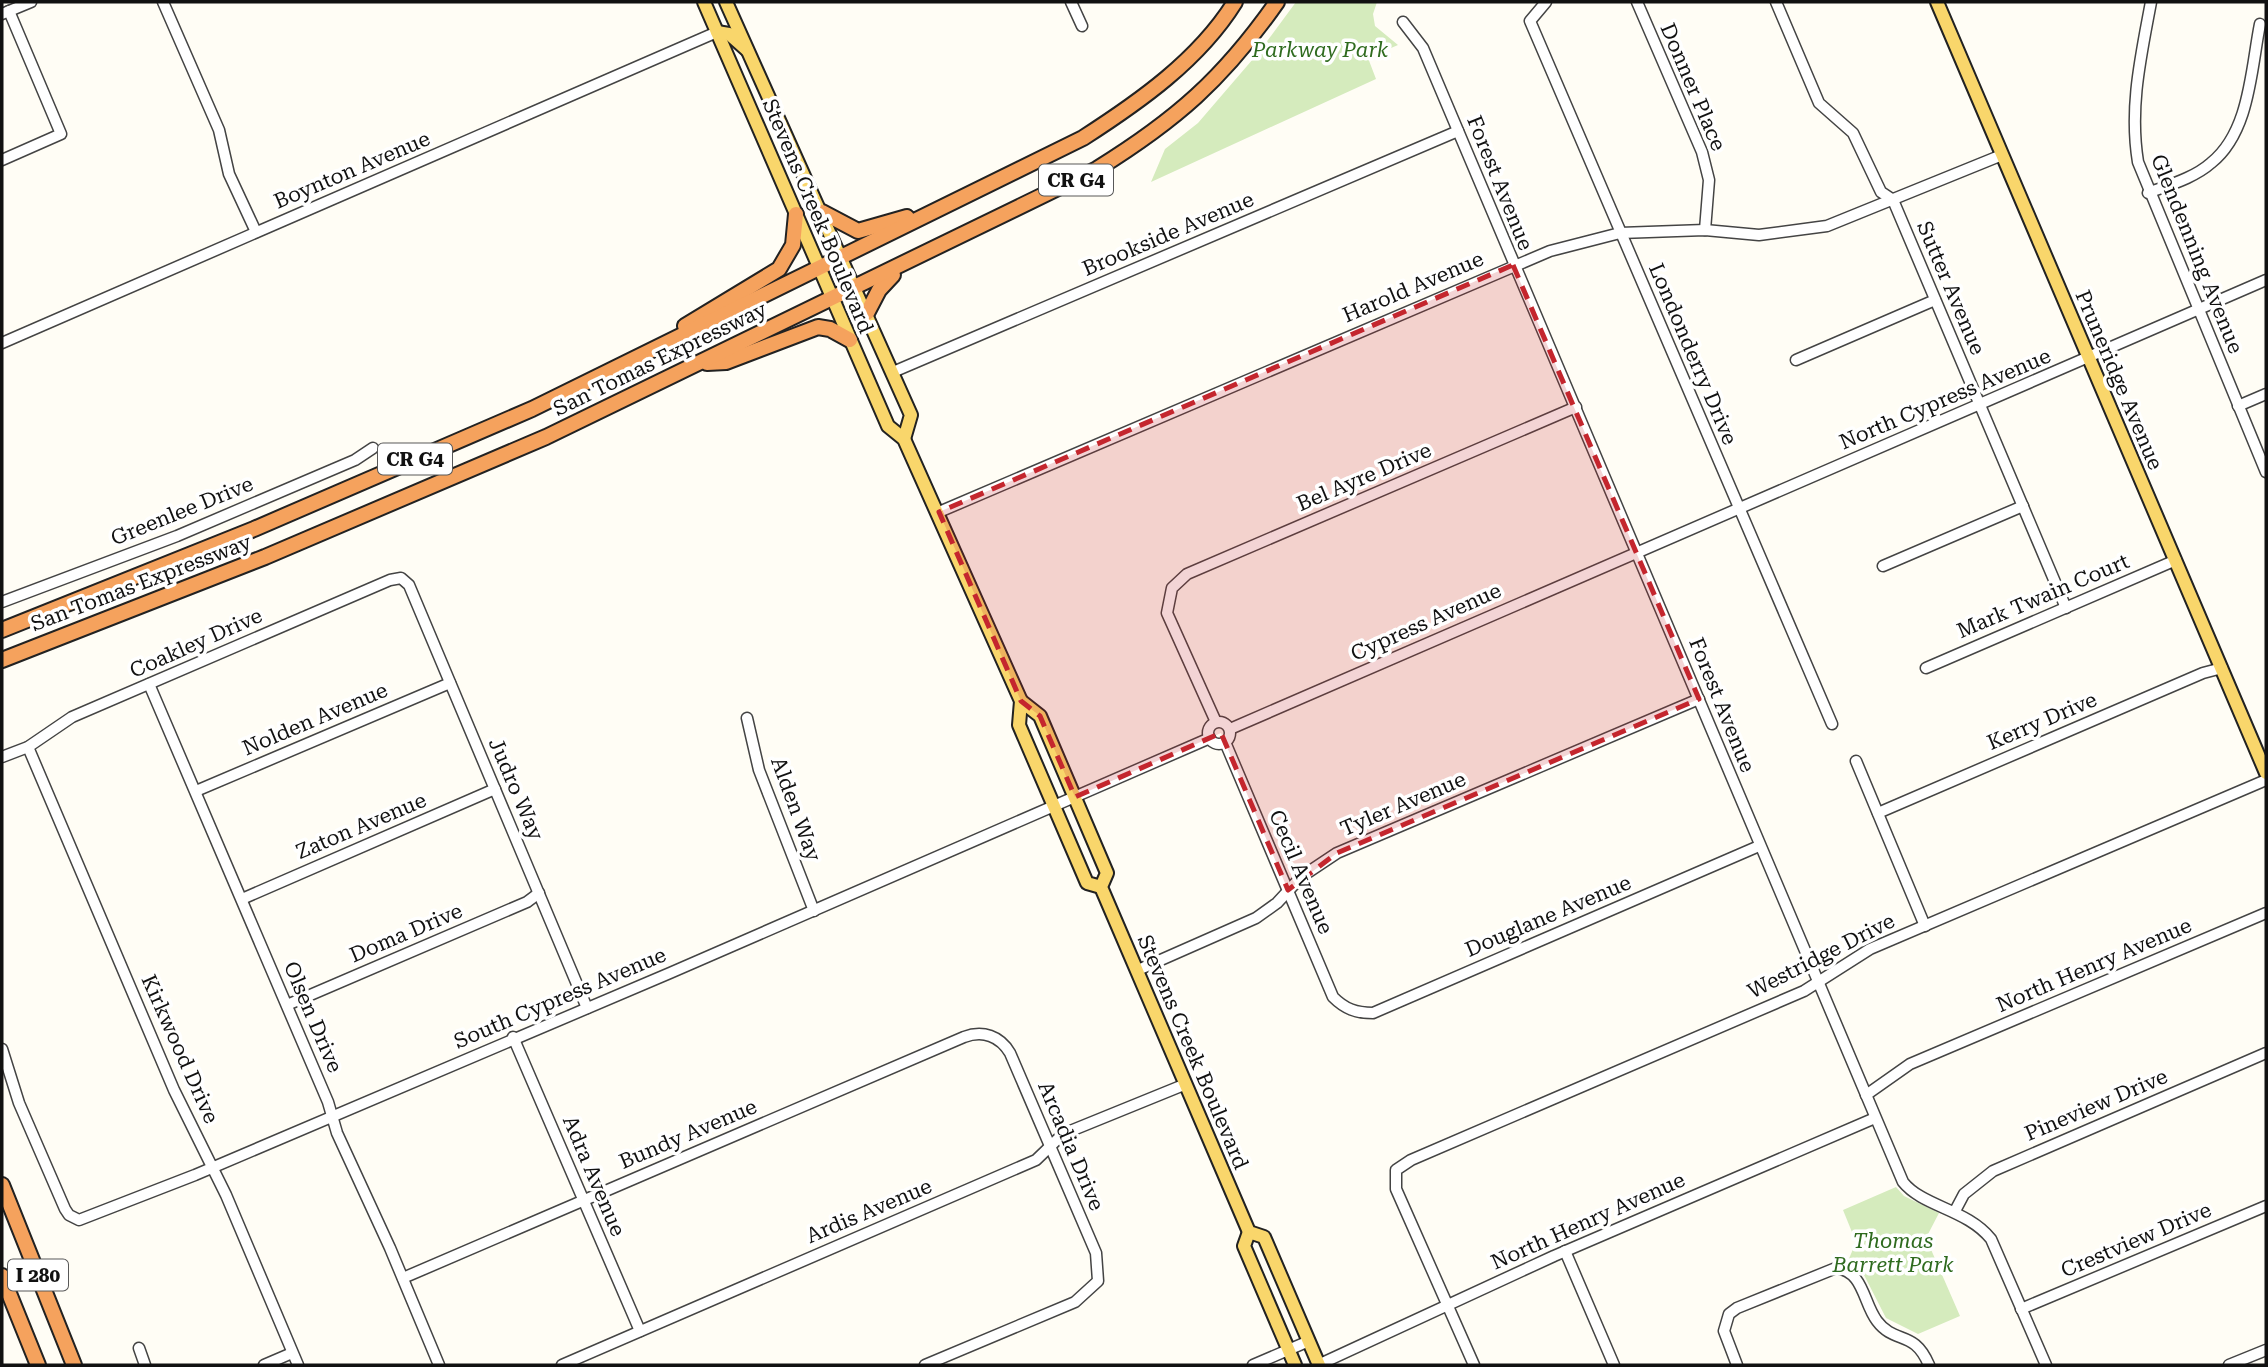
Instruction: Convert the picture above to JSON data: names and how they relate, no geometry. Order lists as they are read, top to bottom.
{
  "streets": {
    "highway": ["CR G4", "San Tomas Expressway", "I 280"],
    "main road": ["Stevens Creek Boulevard", "Pruneridge Avenue"],
    "street": [
      "Donner Place",
      "Boynton Avenue",
      "Forest Avenue",
      "Brookside Avenue",
      "Glendenning Avenue",
      "Harold Avenue",
      "Sutter Avenue",
      "Londonderry Drive",
      "North Cypress Avenue",
      "Bel Ayre Drive",
      "Greenlee Drive",
      "Mark Twain Court",
      "Cypress Avenue",
      "Coakley Drive",
      "Nolden Avenue",
      "Kerry Drive",
      "Judro Way",
      "Tyler Avenue",
      "Alden Way",
      "Zaton Avenue",
      "Cecil Avenue",
      "Douglane Avenue",
      "Doma Drive",
      "Westridge Drive",
      "North Henry Avenue",
      "South Cypress Avenue",
      "Olsen Drive",
      "Kirkwood Drive",
      "Pineview Drive",
      "Bundy Avenue",
      "Arcadia Drive",
      "Adra Avenue",
      "Ardis Avenue",
      "Crestview Drive"
    ]
  },
  "crossings": [
    ["Donner Place", "Harold Avenue"],
    ["Boynton Avenue", "Stevens Creek Boulevard"],
    ["Forest Avenue", "Brookside Avenue"],
    ["Forest Avenue", "Harold Avenue"],
    ["Forest Avenue", "North Cypress Avenue"],
    ["Forest Avenue", "Bel Ayre Drive"],
    ["Forest Avenue", "Cypress Avenue"],
    ["Forest Avenue", "Tyler Avenue"],
    ["Forest Avenue", "Douglane Avenue"],
    ["Forest Avenue", "Westridge Drive"],
    ["Forest Avenue", "North Henry Avenue"],
    ["Forest Avenue", "Pineview Drive"],
    ["Forest Avenue", "Crestview Drive"],
    ["Stevens Creek Boulevard", "Brookside Avenue"],
    ["Stevens Creek Boulevard", "Harold Avenue"],
    ["Stevens Creek Boulevard", "San Tomas Expressway"],
    ["Stevens Creek Boulevard", "Tyler Avenue"],
    ["Stevens Creek Boulevard", "North Henry Avenue"],
    ["Stevens Creek Boulevard", "South Cypress Avenue"],
    ["Stevens Creek Boulevard", "Ardis Avenue"],
    ["Glendenning Avenue", "North Cypress Avenue"],
    ["Harold Avenue", "Sutter Avenue"],
    ["Harold Avenue", "Londonderry Drive"],
    ["Harold Avenue", "Pruneridge Avenue"],
    ["Sutter Avenue", "North Cypress Avenue"],
    ["Sutter Avenue", "Mark Twain Court"],
    ["Londonderry Drive", "North Cypress Avenue"],
    ["Pruneridge Avenue", "North Cypress Avenue"],
    ["Pruneridge Avenue", "Mark Twain Court"],
    ["Pruneridge Avenue", "Kerry Drive"],
    ["North Cypress Avenue", "Cypress Avenue"],
    ["Bel Ayre Drive", "Cypress Avenue"],
    ["Bel Ayre Drive", "Cecil Avenue"],
    ["Cypress Avenue", "Cecil Avenue"],
    ["Coakley Drive", "Judro Way"],
    ["Coakley Drive", "Olsen Drive"],
    ["Coakley Drive", "Kirkwood Drive"],
    ["Nolden Avenue", "Judro Way"],
    ["Nolden Avenue", "Olsen Drive"],
    ["Judro Way", "Zaton Avenue"],
    ["Judro Way", "Doma Drive"],
    ["Judro Way", "South Cypress Avenue"],
    ["Tyler Avenue", "Cecil Avenue"],
    ["Alden Way", "South Cypress Avenue"],
    ["Zaton Avenue", "Olsen Drive"],
    ["Cecil Avenue", "Douglane Avenue"],
    ["Doma Drive", "Olsen Drive"],
    ["Westridge Drive", "North Henry Avenue"],
    ["South Cypress Avenue", "Olsen Drive"],
    ["South Cypress Avenue", "Kirkwood Drive"],
    ["South Cypress Avenue", "Adra Avenue"],
    ["Olsen Drive", "Bundy Avenue"],
    ["Bundy Avenue", "Arcadia Drive"],
    ["Bundy Avenue", "Adra Avenue"],
    ["Arcadia Drive", "Ardis Avenue"],
    ["Adra Avenue", "Ardis Avenue"]
  ],
  "parks": ["Parkway Park", "Thomas Barrett Park"]
}
